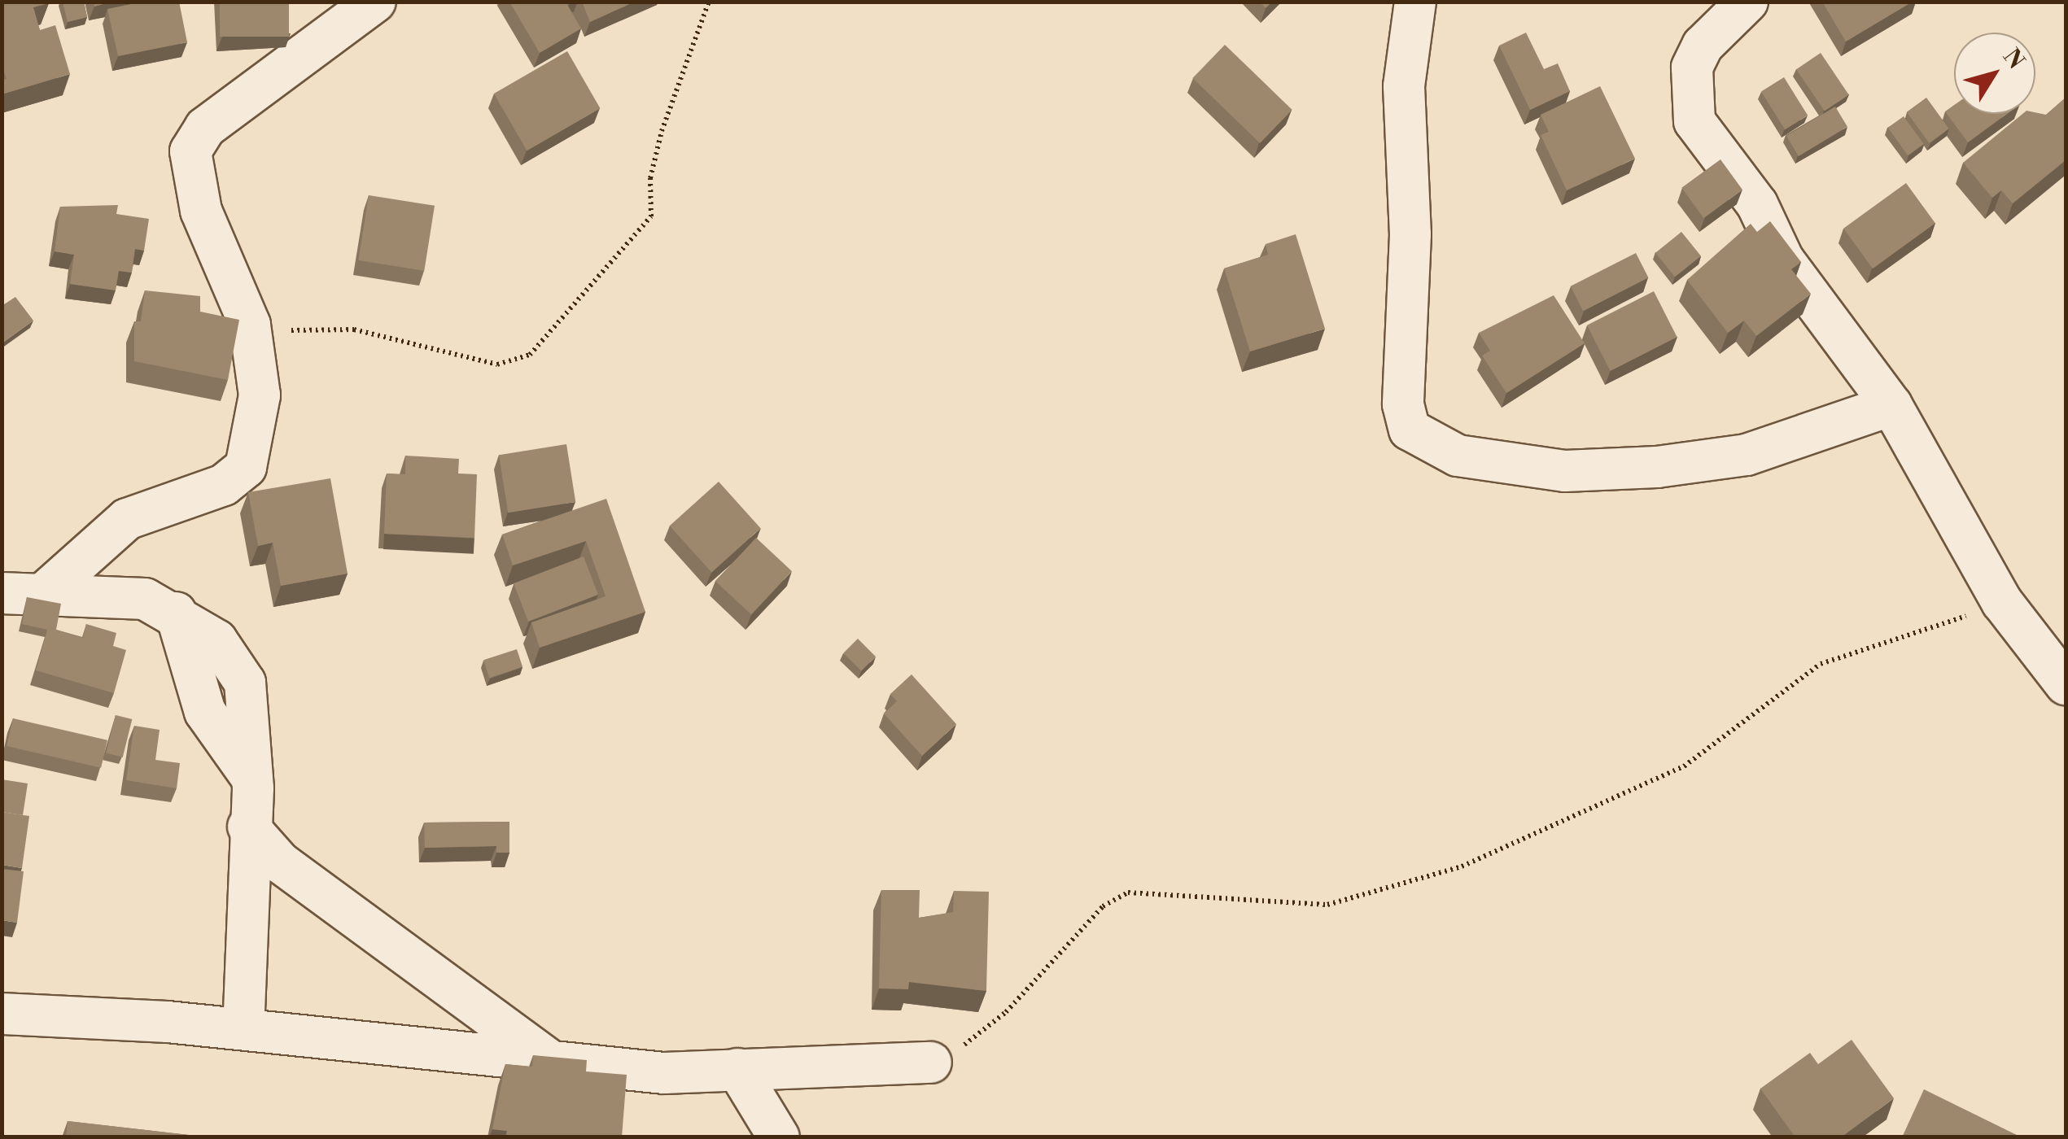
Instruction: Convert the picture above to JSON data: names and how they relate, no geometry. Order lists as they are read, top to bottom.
{
  "north": "top right"
}
